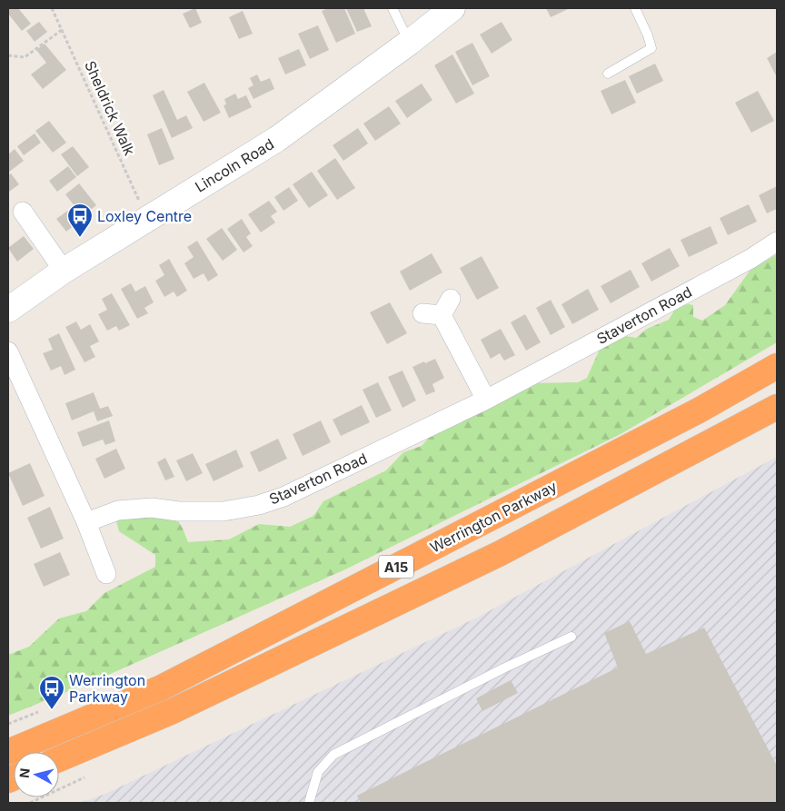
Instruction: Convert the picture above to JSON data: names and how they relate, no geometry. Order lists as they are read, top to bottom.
{
  "streets": {
    "highway": ["Werrington Parkway", "A15"],
    "street": ["Lincoln Road", "Staverton Road"],
    "path": ["Sheldrick Walk"]
  },
  "crossings": [
    ["Sheldrick Walk", "Lincoln Road"]
  ],
  "places": {
    "bus stop": ["Loxley Centre", "Werrington Parkway"]
  },
  "north": "left"
}
